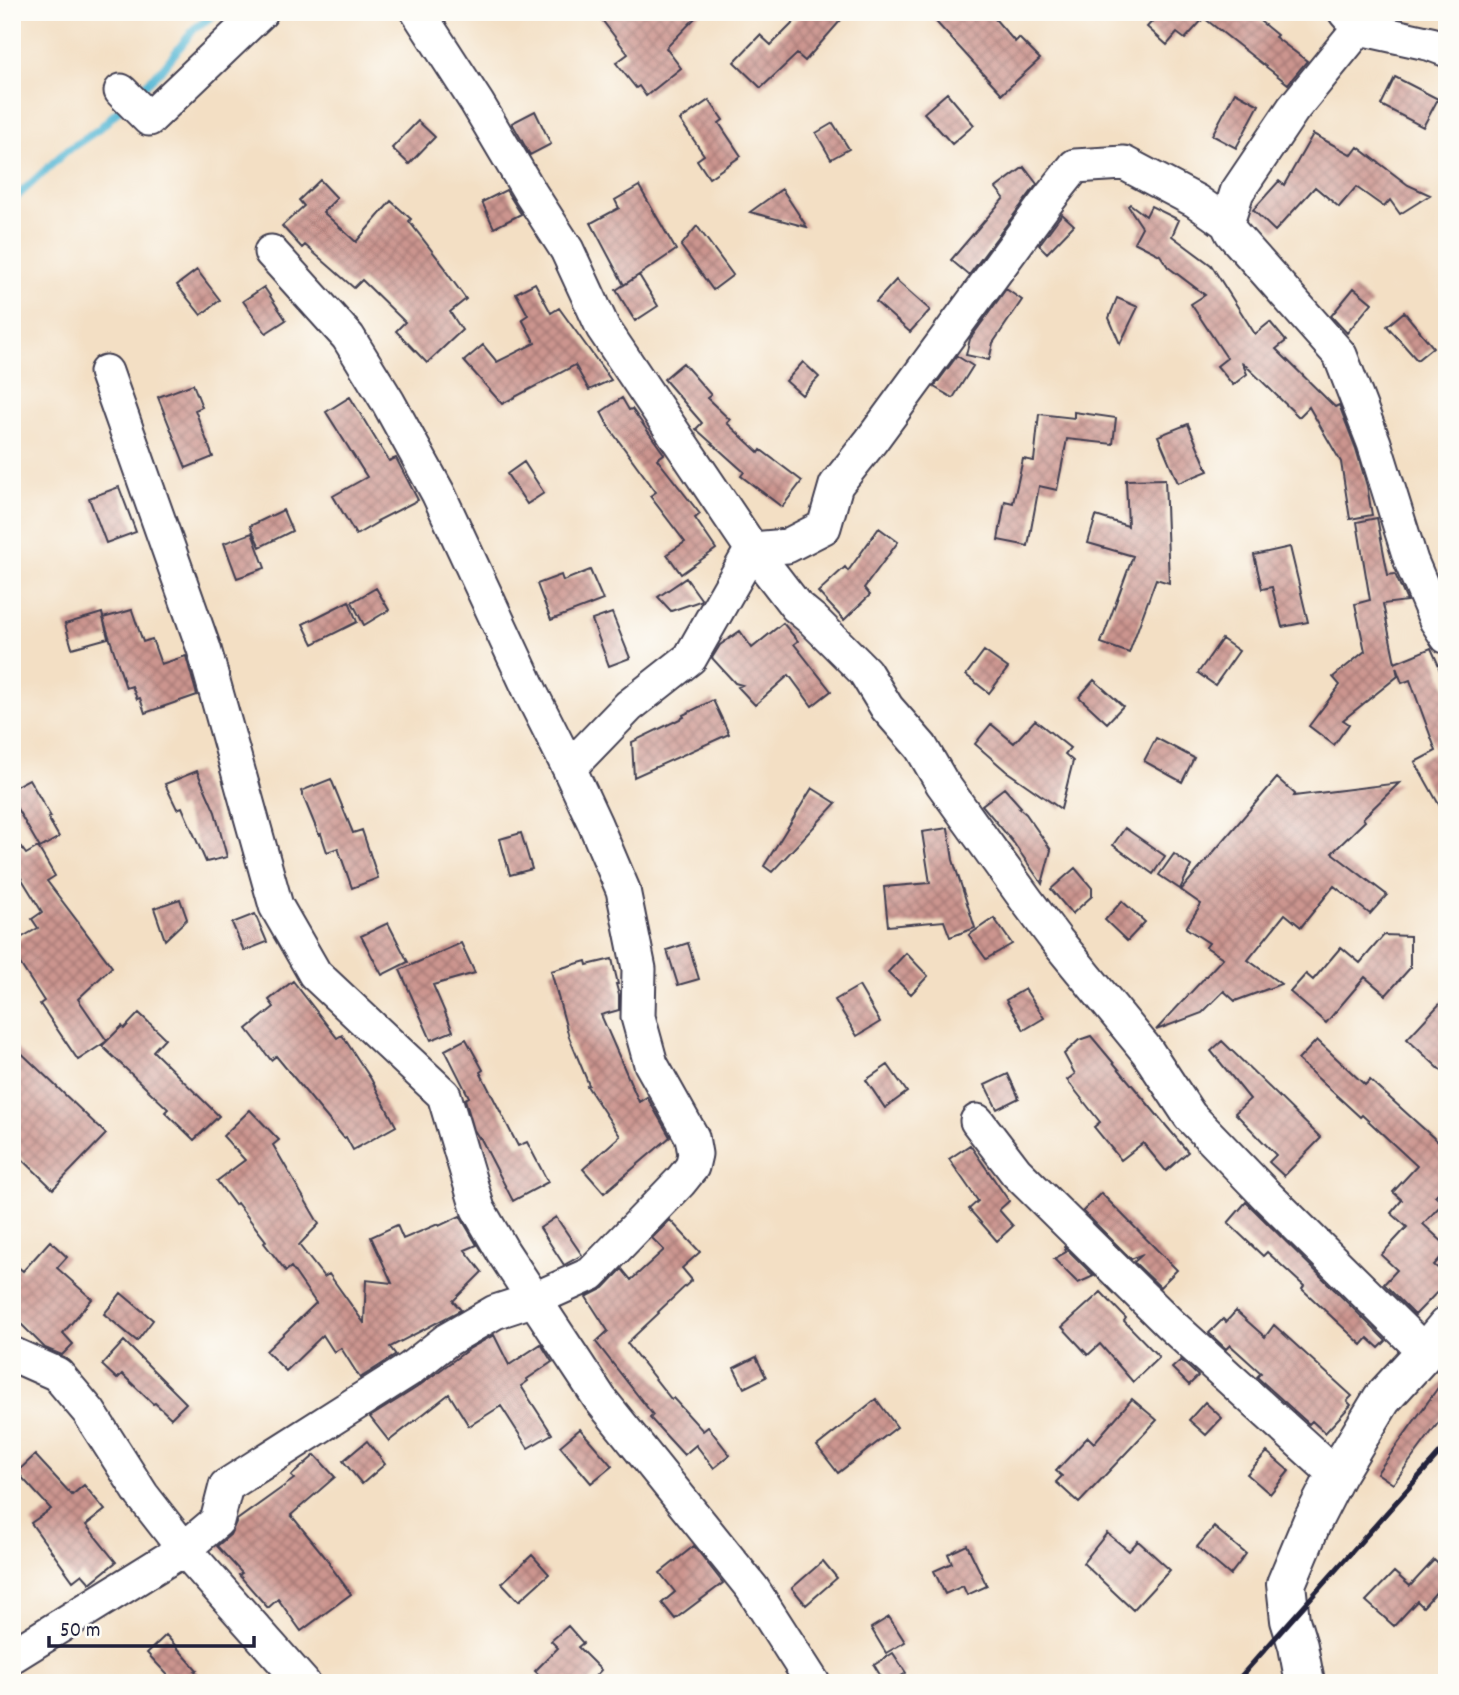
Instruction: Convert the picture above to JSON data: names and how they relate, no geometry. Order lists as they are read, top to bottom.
{
  "scale_bar": "50 m"
}
